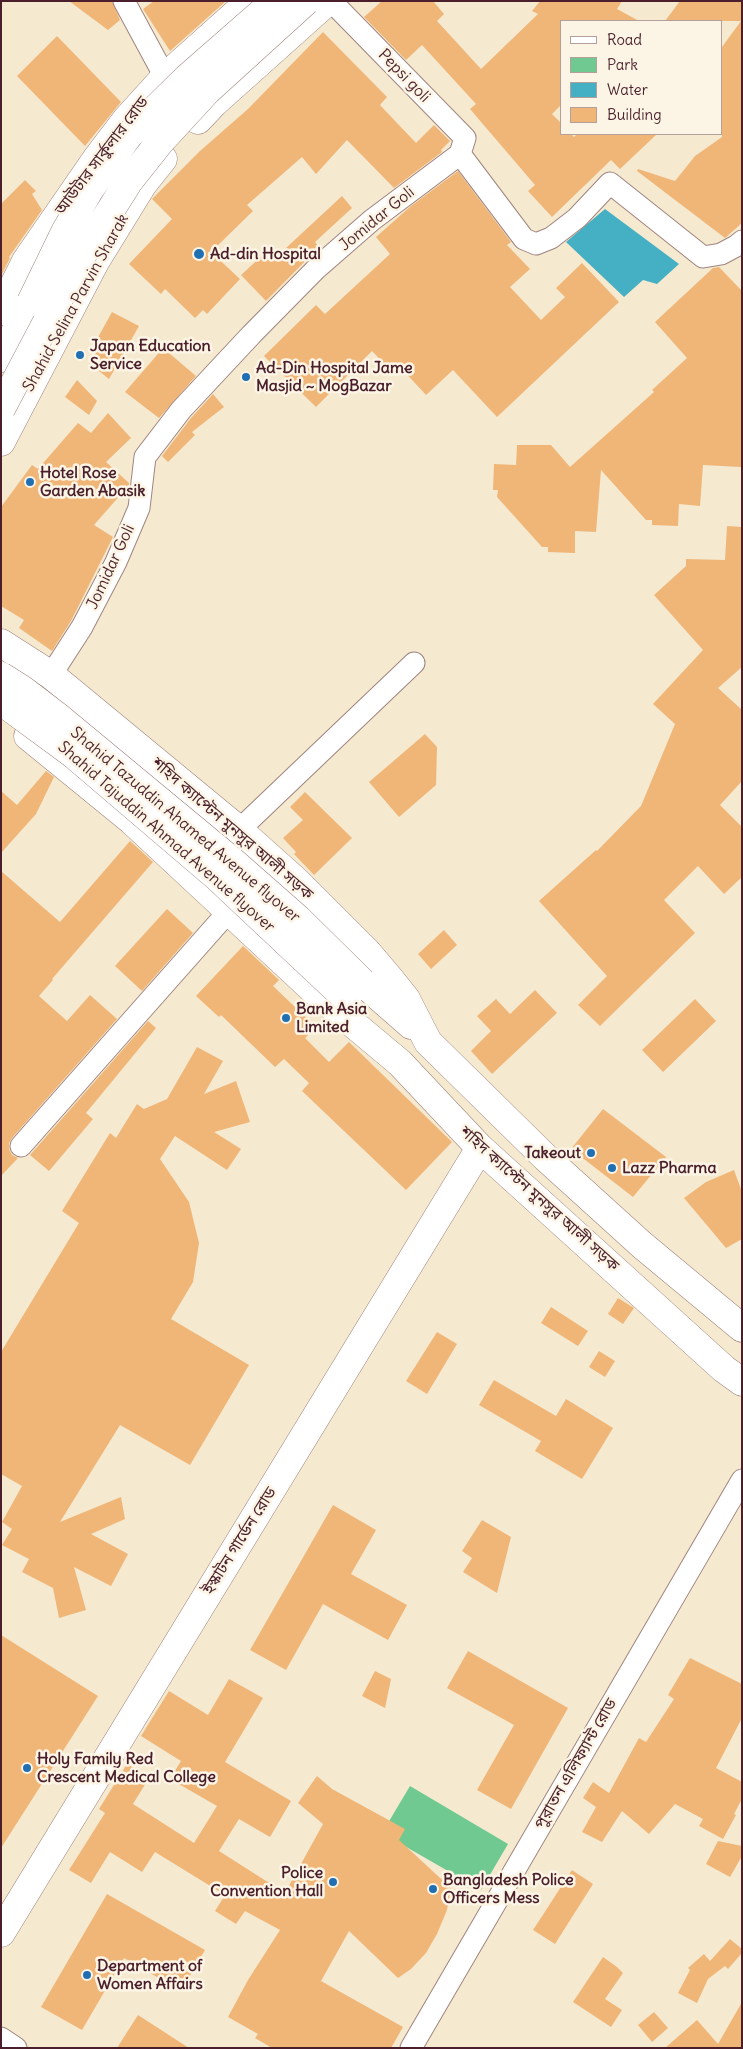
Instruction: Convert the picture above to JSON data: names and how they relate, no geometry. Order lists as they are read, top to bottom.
{
  "streets": {
    "main road": [
      "আউটার সার্কুলার রোড",
      "Shahid Selina Parvin Sharak",
      "Shahid Tazuddin Ahamed Avenue flyover",
      "শহিদ ক্যাপ্টেন মুনসুর আলী সড়ক",
      "Shahid Tajuddin Ahmad Avenue flyover",
      "ইস্কাটন গার্ডেন রোড"
    ],
    "street": ["Pepsi goli", "Jomidar Goli", "পুরাতন এলিফ্যান্ট রোড"]
  },
  "crossings": [
    ["Pepsi goli", "Jomidar Goli"],
    ["Pepsi goli", "Shahid Selina Parvin Sharak"],
    ["Jomidar Goli", "শহিদ ক্যাপ্টেন মুনসুর আলী সড়ক"],
    ["Shahid Tazuddin Ahamed Avenue flyover", "Shahid Tajuddin Ahmad Avenue flyover"],
    ["শহিদ ক্যাপ্টেন মুনসুর আলী সড়ক", "ইস্কাটন গার্ডেন রোড"]
  ],
  "places": [
    "Ad-din Hospital",
    "Japan Education Service",
    "Ad-Din Hospital Jame Masjid ~ MogBazar",
    "Hotel Rose Garden Abasik",
    "Bank Asia Limited",
    "Takeout",
    "Lazz Pharma",
    "Holy Family Red Crescent Medical College",
    "Police Convention Hall",
    "Bangladesh Police Officers Mess",
    "Department of Women Affairs"
  ],
  "legend": [
    "Road",
    "Park",
    "Water",
    "Building"
  ]
}
